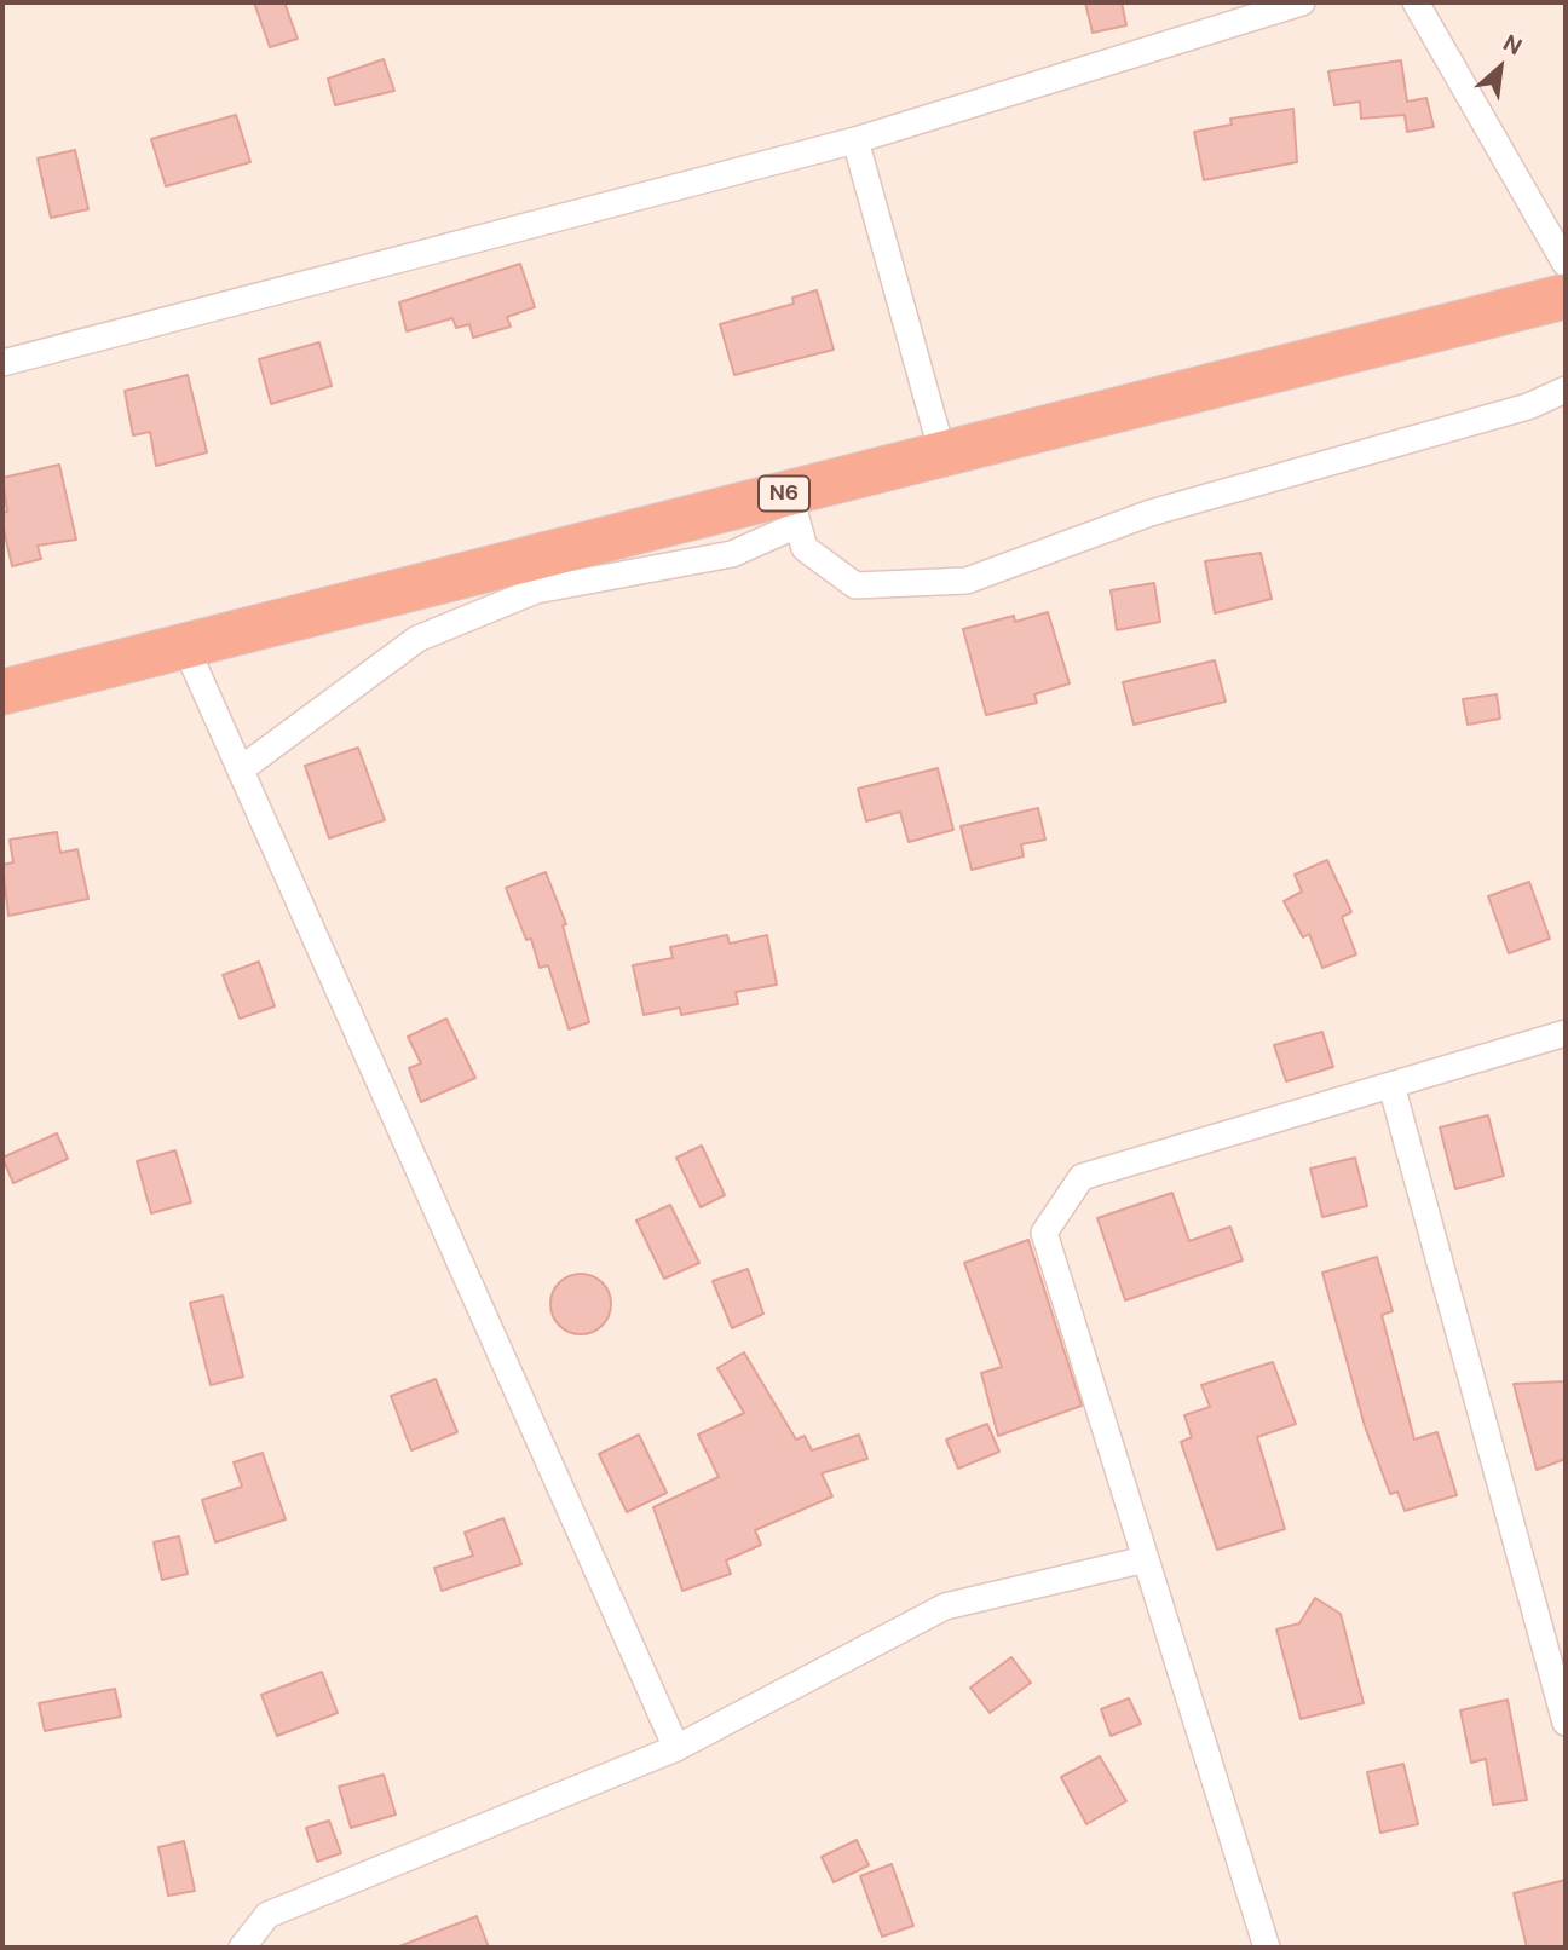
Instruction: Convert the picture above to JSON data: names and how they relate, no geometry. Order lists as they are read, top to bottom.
{
  "streets": {
    "highway": ["N6"]
  },
  "north": "top right"
}
